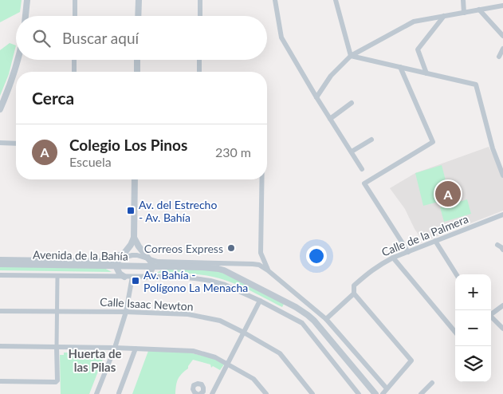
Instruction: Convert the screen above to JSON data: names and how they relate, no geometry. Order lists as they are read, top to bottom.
{
  "streets": {
    "street": ["Calle de la Palmera", "Avenida de la Bahía", "Calle Isaac Newton"]
  },
  "crossings": [
    ["Calle de la Palmera", "Avenida de la Bahía"]
  ],
  "districts": ["Huerta de las Pilas"],
  "places": {
    "transit": ["Av. del Estrecho - Av. Bahía", "Av. Bahía - Polígono La Menacha"],
    "other": ["Correos Express"]
  },
  "page": {
    "search": "Buscar aquí",
    "heading": "Cerca",
    "list": [
      {
        "mark": "A",
        "name": "Colegio Los Pinos",
        "note": "Escuela",
        "value": "230 m"
      }
    ],
    "pins": "A",
    "map_buttons": ["+", "−"]
  }
}
